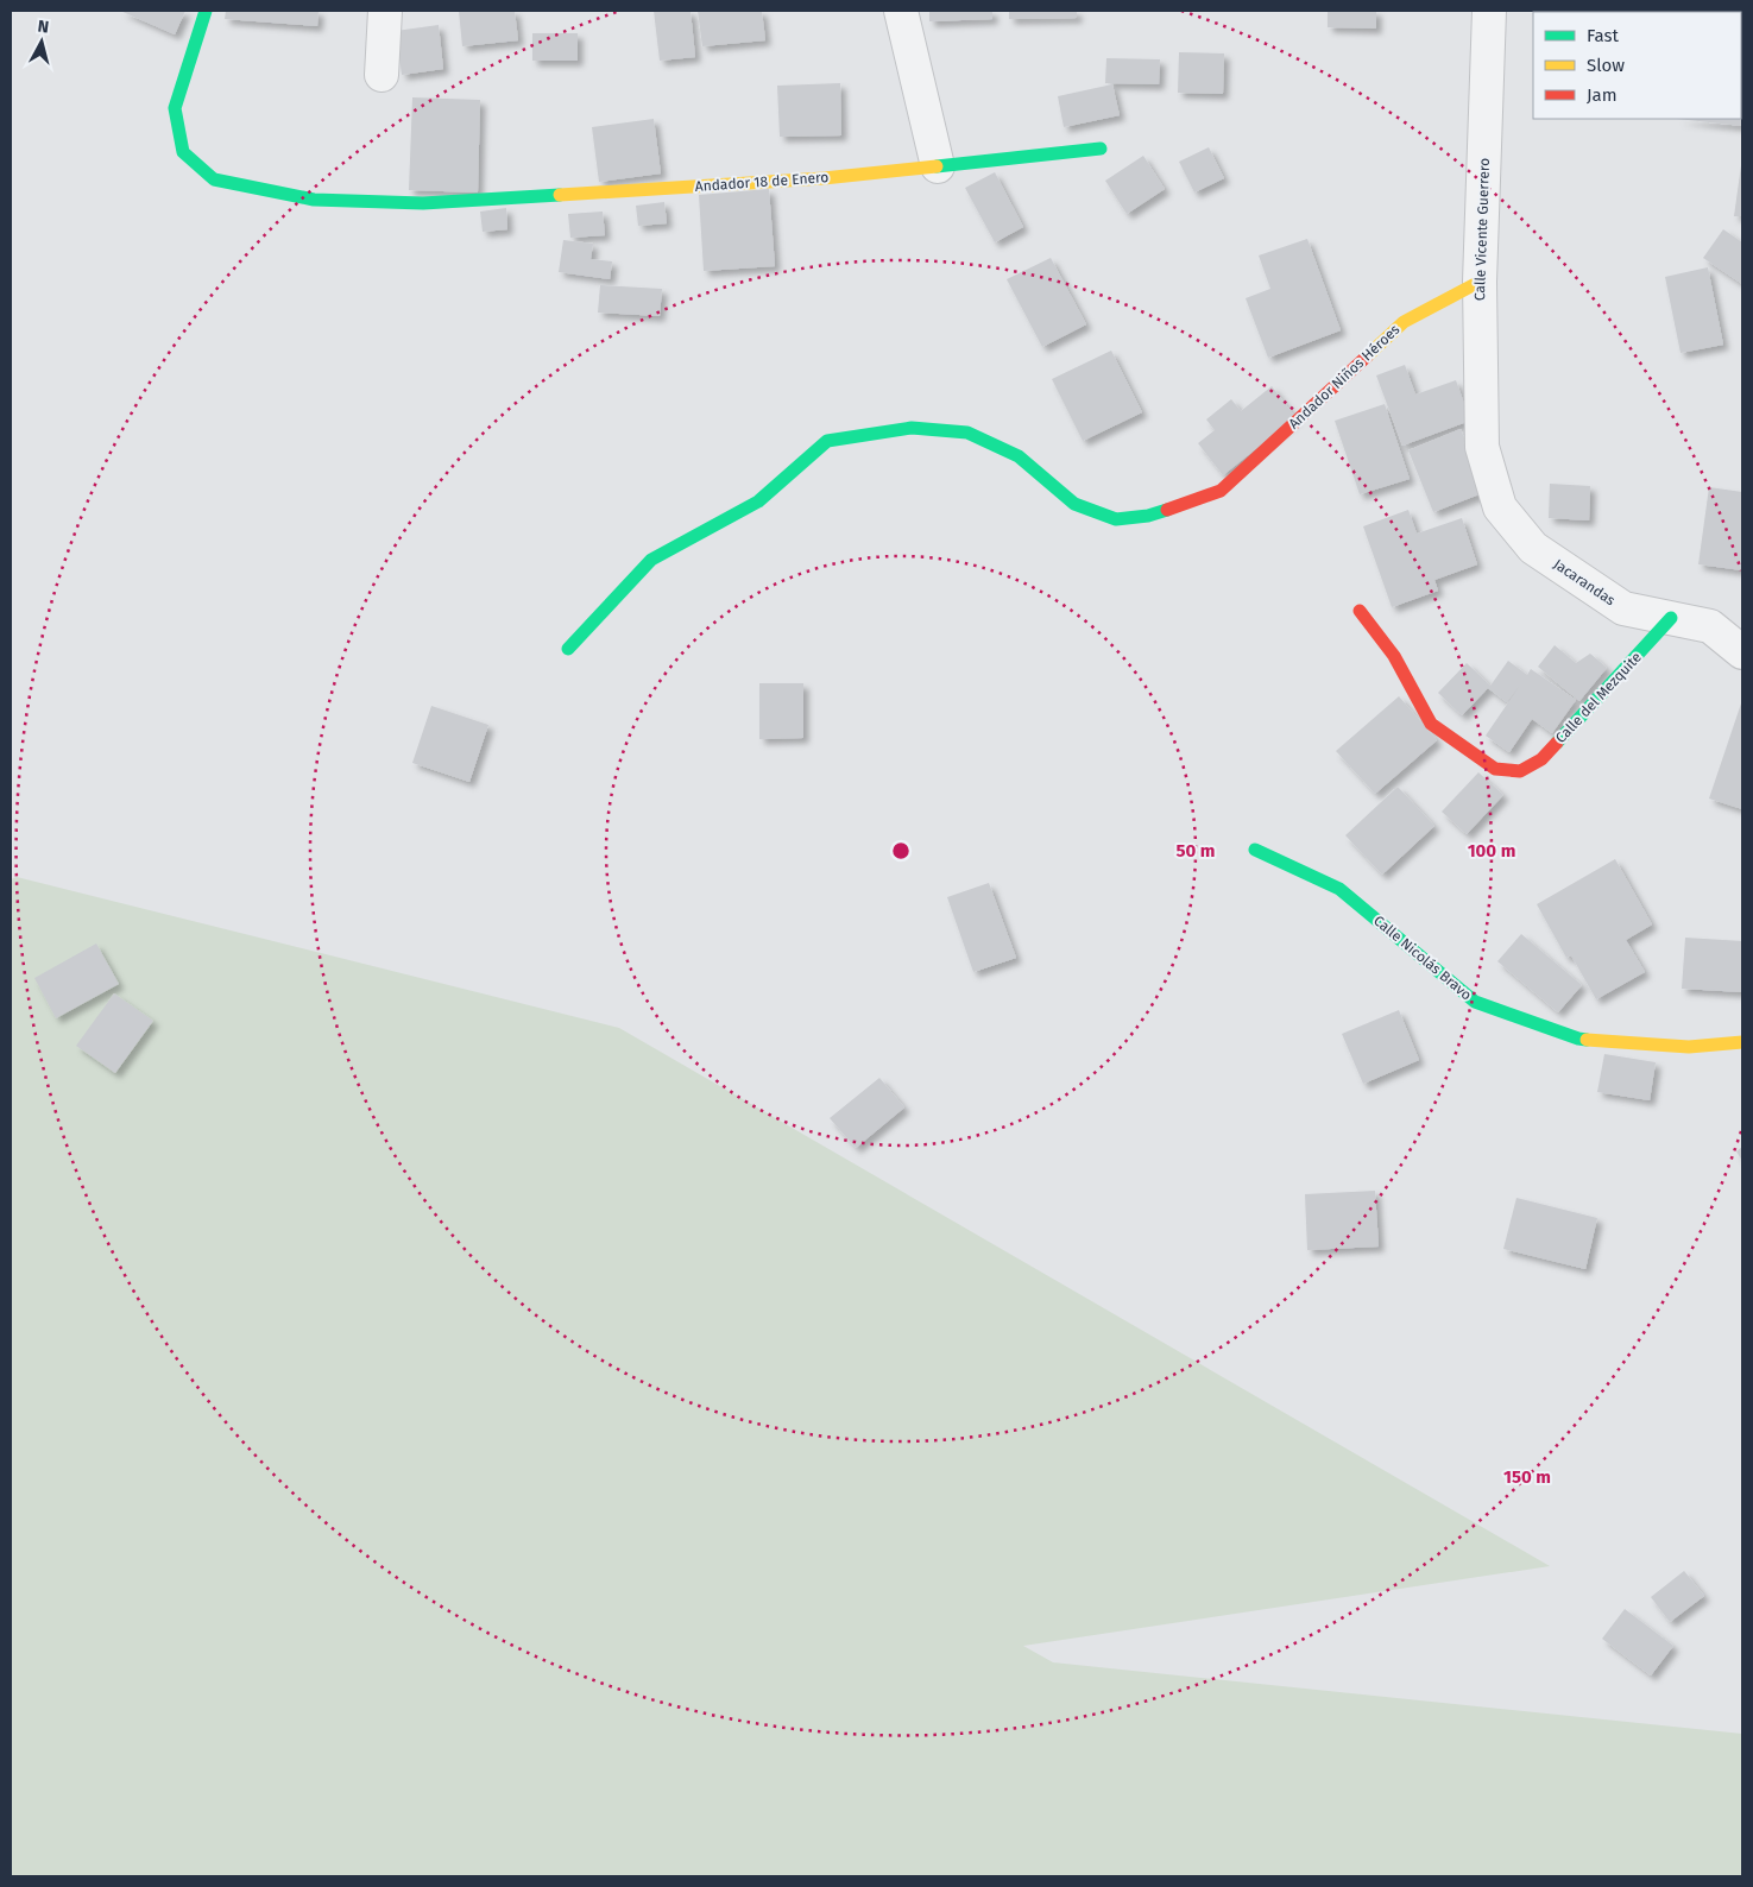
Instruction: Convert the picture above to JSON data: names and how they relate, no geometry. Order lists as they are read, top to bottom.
{
  "streets": {
    "street": [
      "Andador 18 de Enero",
      "Calle Vicente Guerrero",
      "Andador Niños Héroes",
      "Jacarandas",
      "Calle del Mezquite",
      "Calle Nicolás Bravo"
    ]
  },
  "crossings": [
    ["Calle Vicente Guerrero", "Andador Niños Héroes"],
    ["Calle Vicente Guerrero", "Jacarandas"],
    ["Jacarandas", "Calle del Mezquite"]
  ],
  "legend": ["Fast", "Slow", "Jam"],
  "north": "top",
  "rings": ["50 m", "100 m", "150 m"]
}
